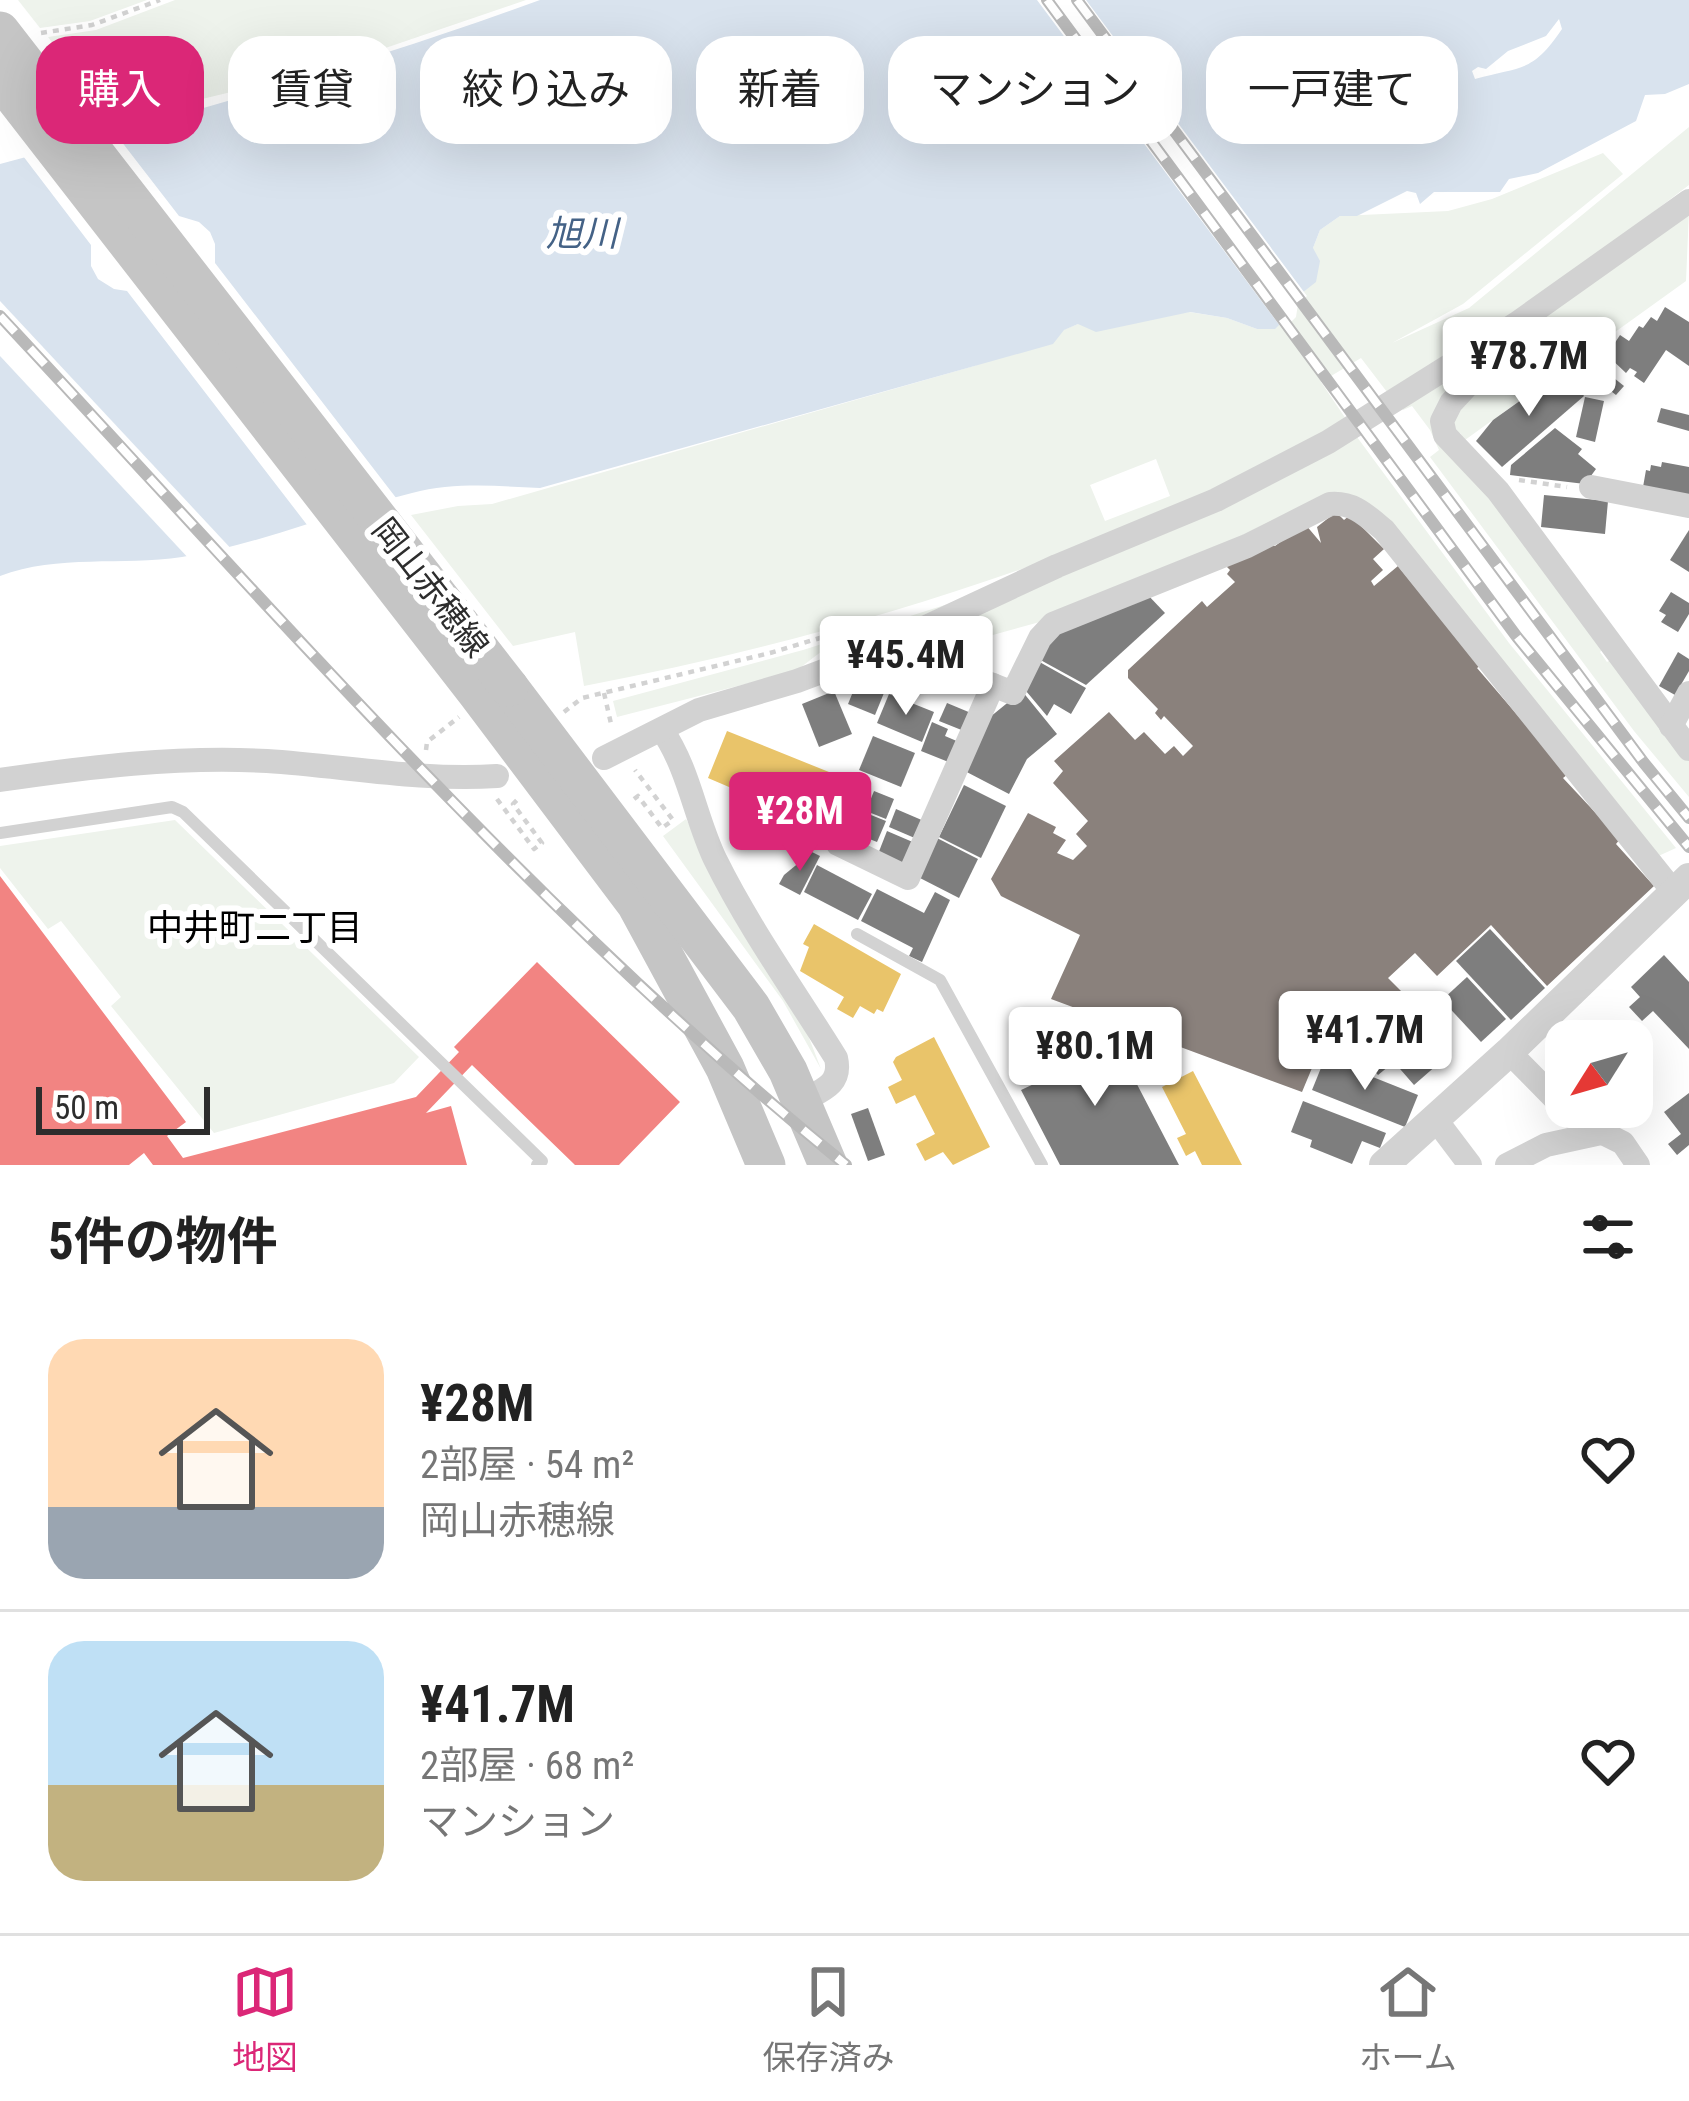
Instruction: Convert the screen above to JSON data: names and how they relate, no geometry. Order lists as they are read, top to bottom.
{
  "streets": {
    "main road": ["岡山赤穂線"]
  },
  "districts": ["中井町二丁目"],
  "water": ["旭川"],
  "scale_bar": "50 m",
  "north": "bottom left",
  "page": {
    "chip": [
      "購入",
      "賃貸",
      "絞り込み",
      "新着",
      "マンション",
      "一戸建て"
    ],
    "price": [
      "¥78.7M",
      "¥45.4M",
      "¥28M",
      "¥41.7M",
      "¥80.1M"
    ],
    "scale": "50 m",
    "heading": "5件の物件",
    "list": [
      {
        "name": "¥28M",
        "note": "2部屋 · 54 m² · 岡山赤穂線"
      },
      {
        "name": "¥41.7M",
        "note": "2部屋 · 68 m² · マンション"
      }
    ],
    "tabs": ["地図", "保存済み", "ホーム"]
  }
}
